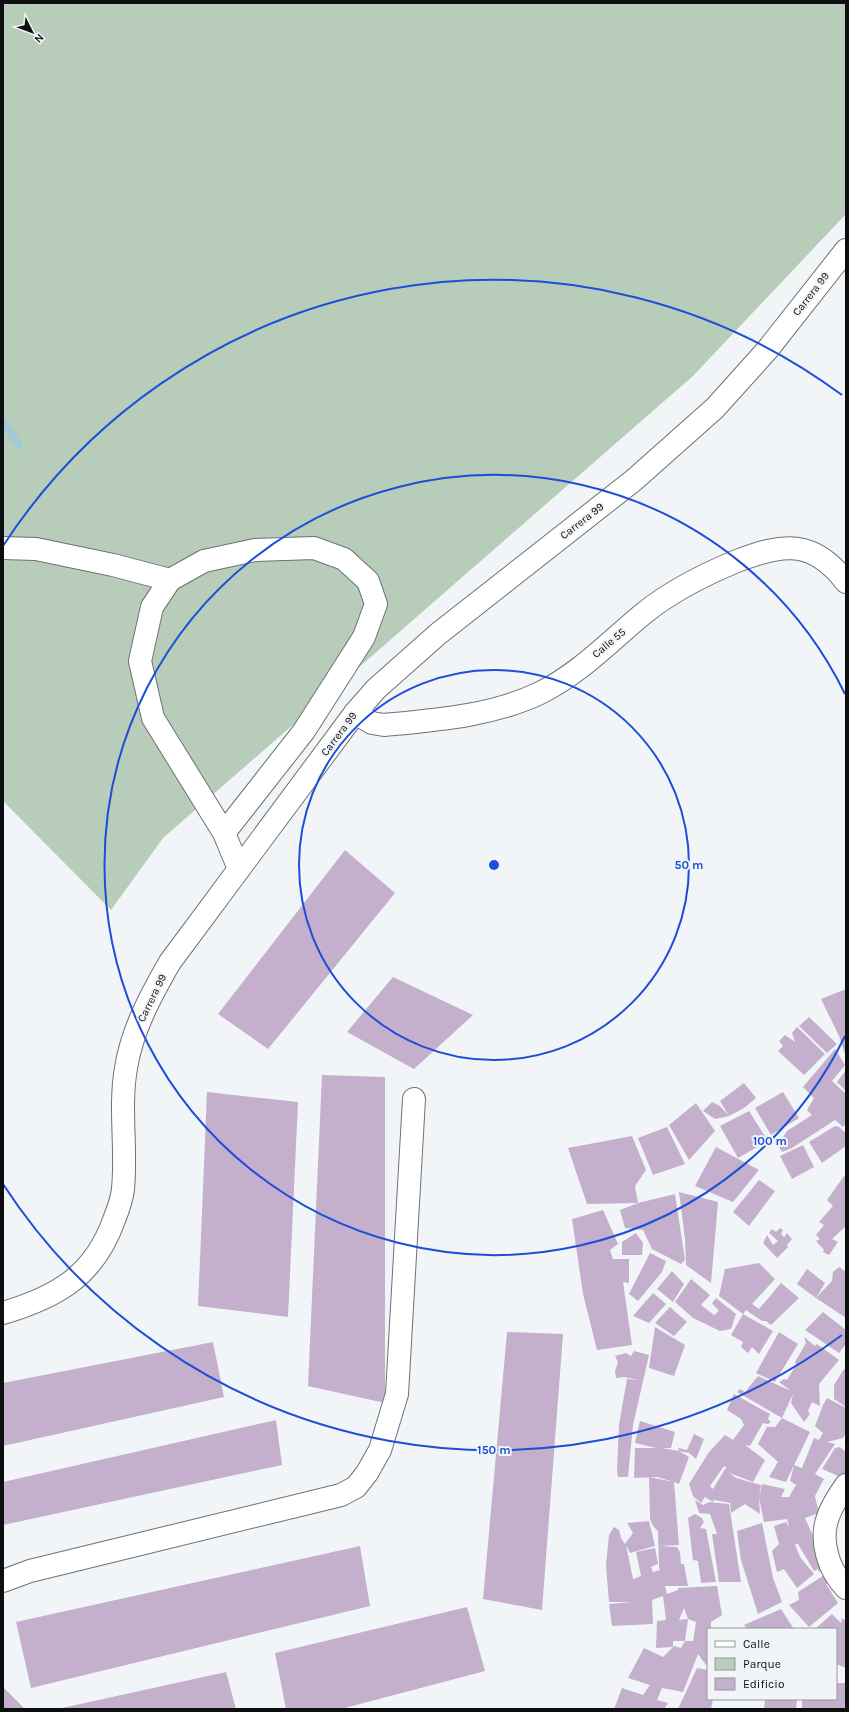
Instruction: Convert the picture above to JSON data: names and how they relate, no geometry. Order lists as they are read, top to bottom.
{
  "streets": {
    "street": ["Carrera 99", "Calle 55"]
  },
  "crossings": [
    ["Carrera 99", "Calle 55"]
  ],
  "legend": ["Calle", "Parque", "Edificio"],
  "north": "bottom right",
  "rings": ["50 m", "100 m", "150 m"]
}
